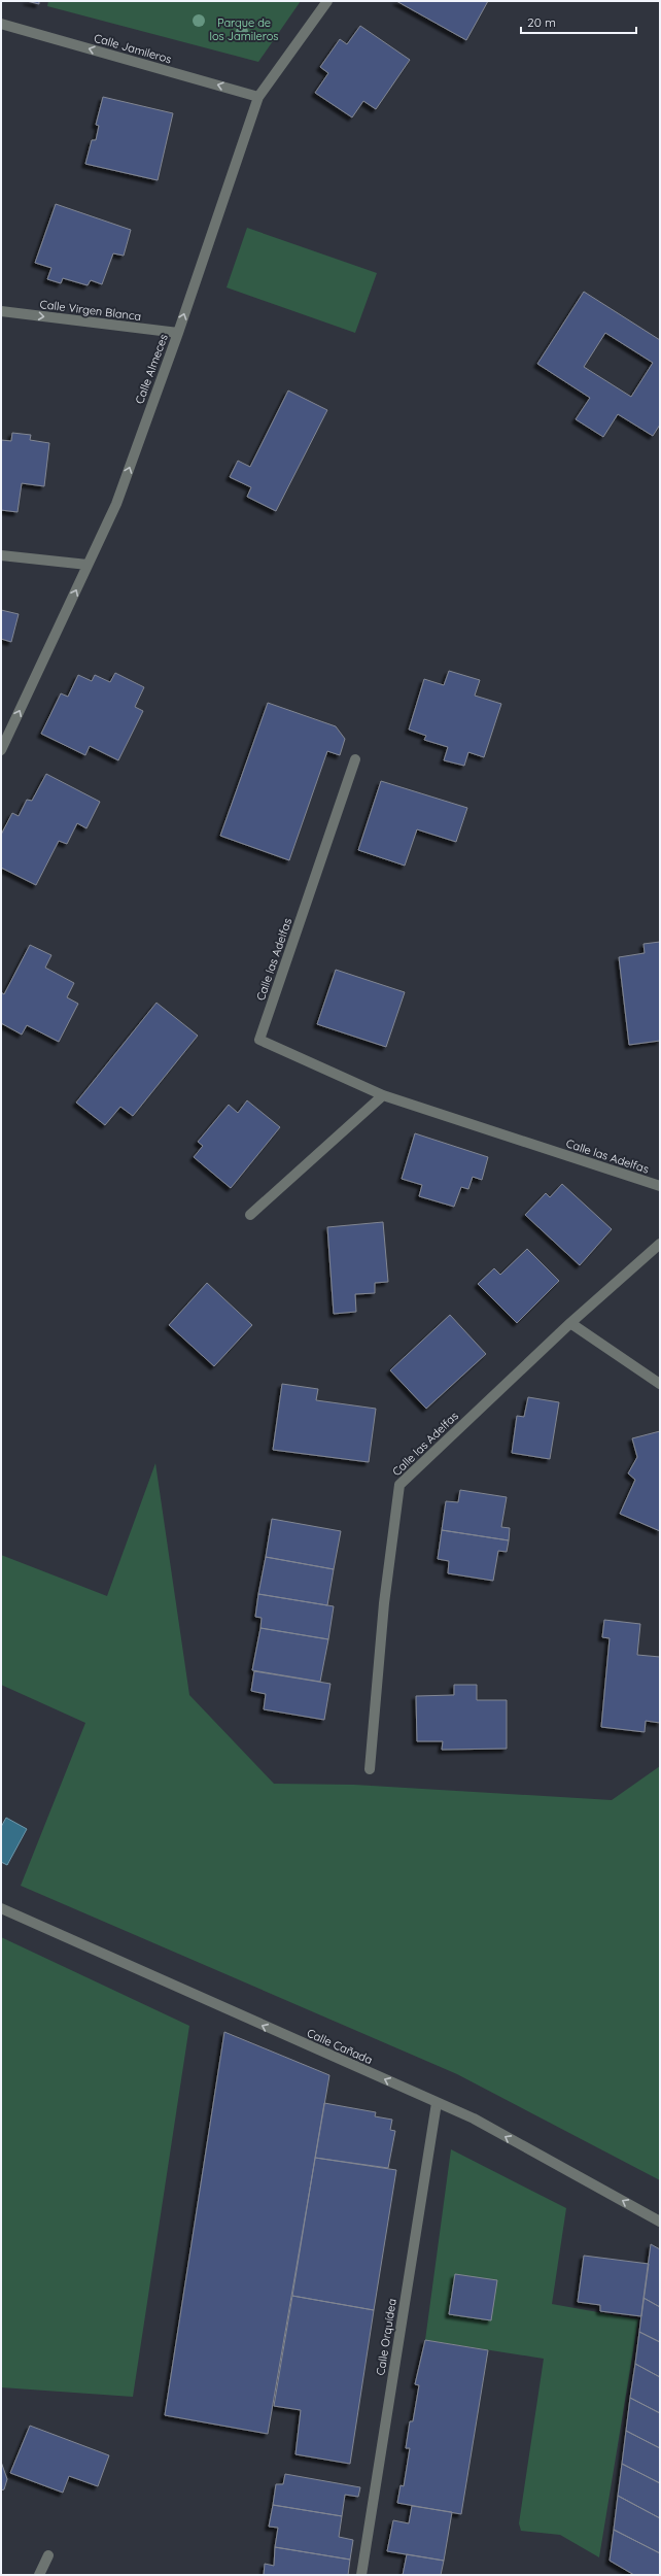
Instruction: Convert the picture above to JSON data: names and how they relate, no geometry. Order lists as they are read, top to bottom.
{
  "streets": {
    "street": [
      "Calle Jamileros",
      "Calle Virgen Blanca",
      "Calle Almeces",
      "Calle las Adelfas",
      "Calle Cañada",
      "Calle Orquídea"
    ]
  },
  "crossings": [
    ["Calle Jamileros", "Calle Almeces"],
    ["Calle Virgen Blanca", "Calle Almeces"],
    ["Calle Cañada", "Calle Orquídea"]
  ],
  "one_way": [
    "Calle Jamileros",
    "Calle Virgen Blanca",
    "Calle Almeces",
    "Calle Cañada"
  ],
  "parks": ["Parque de los Jamileros"],
  "scale_bar": "20 m"
}
